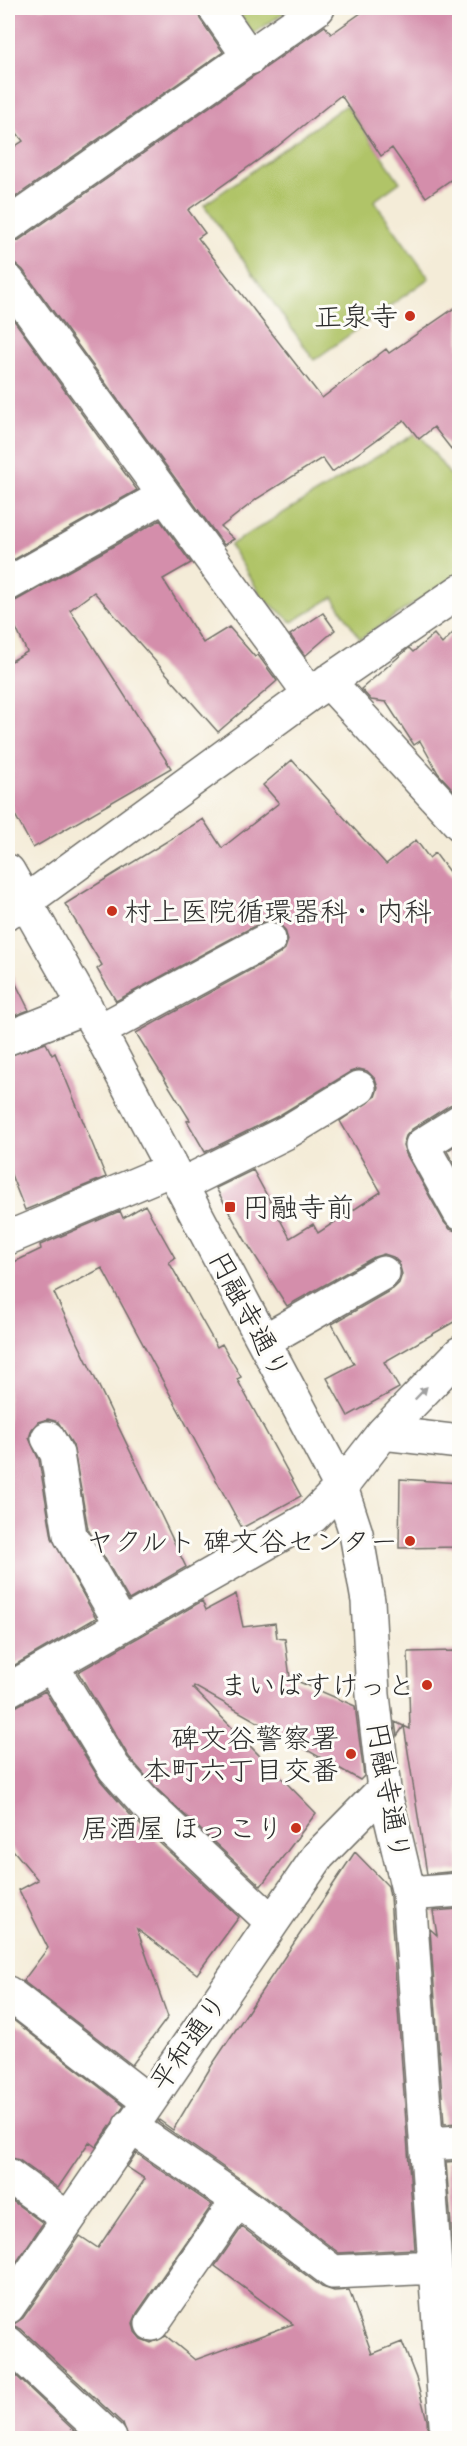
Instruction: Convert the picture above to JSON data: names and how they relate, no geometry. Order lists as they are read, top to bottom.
{
  "streets": {
    "street": ["円融寺通り", "平和通り"]
  },
  "crossings": [
    ["円融寺通り", "平和通り"]
  ],
  "places": {
    "other": [
      "正泉寺",
      "村上医院循環器科・内科",
      "ヤクルト 碑文谷センター",
      "まいばすけっと",
      "碑文谷警察署 本町六丁目交番",
      "居酒屋 ほっこり"
    ],
    "transit": ["円融寺前"]
  }
}
